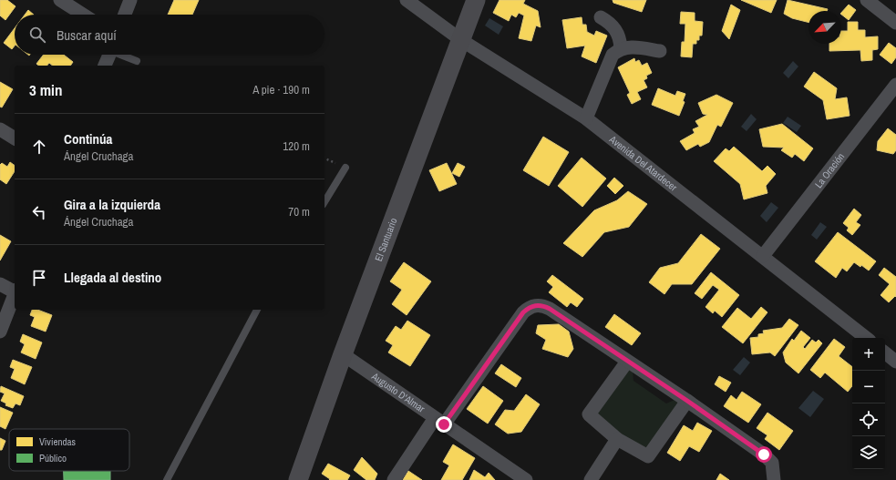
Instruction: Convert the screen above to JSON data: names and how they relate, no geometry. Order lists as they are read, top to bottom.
{
  "streets": {
    "street": [
      "Avenida Del Atardecer",
      "La Oración",
      "El Santuario",
      "Augusto D'Almar"
    ]
  },
  "crossings": [
    ["Avenida Del Atardecer", "La Oración"],
    ["Avenida Del Atardecer", "El Santuario"],
    ["El Santuario", "Augusto D'Almar"]
  ],
  "legend": ["Viviendas", "Público"],
  "north": "bottom left",
  "page": {
    "search": "Buscar aquí",
    "heading": ["3 min", "A pie · 190 m"],
    "list": [
      ["Continúa", "Ángel Cruchaga", "120 m"],
      ["Gira a la izquierda", "Ángel Cruchaga", "70 m"],
      "Llegada al destino"
    ],
    "map_buttons": ["+", "−"]
  }
}
